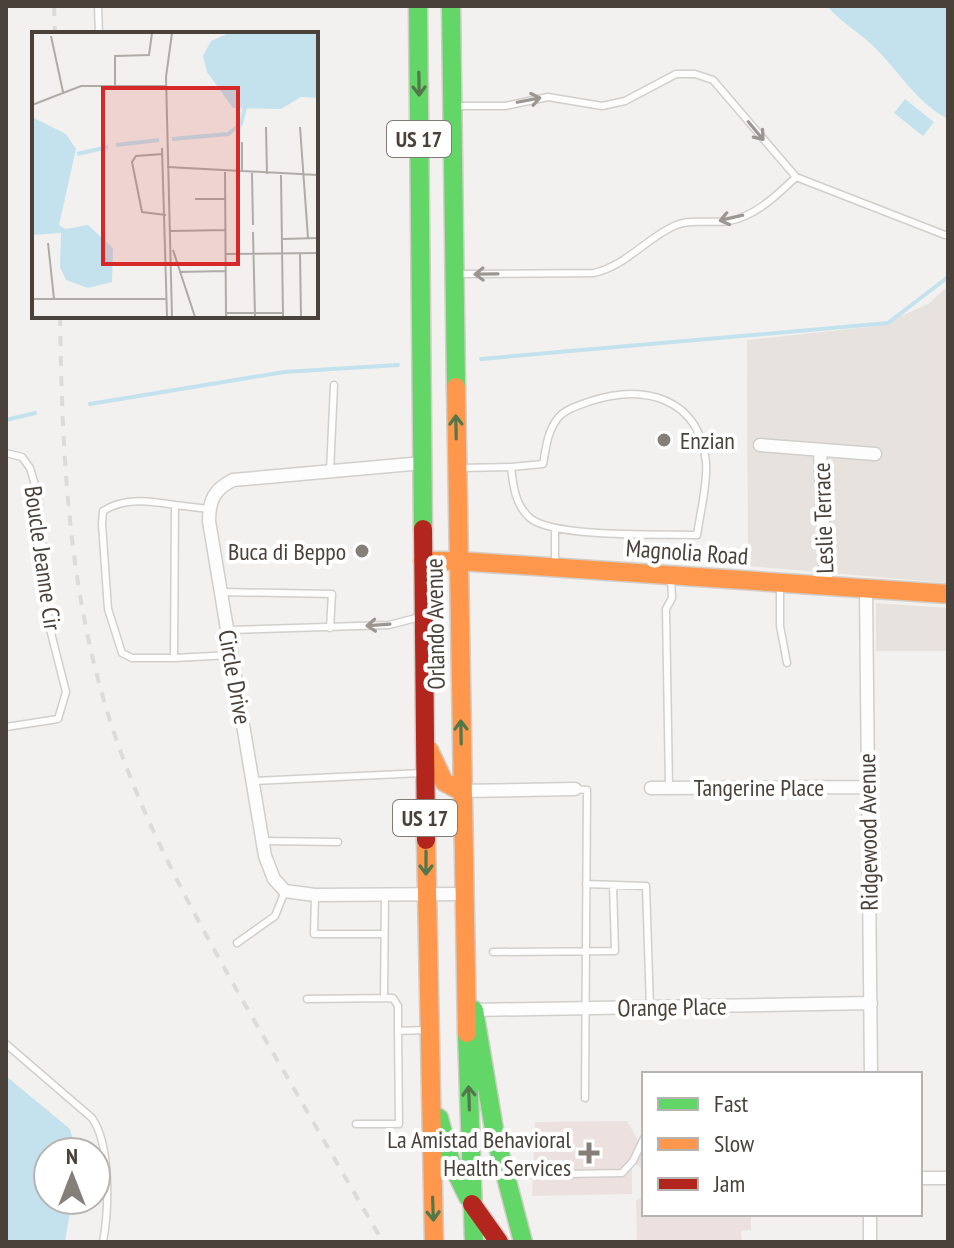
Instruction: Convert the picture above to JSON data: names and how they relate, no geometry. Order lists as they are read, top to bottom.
{
  "streets": {
    "main road": ["US 17", "Magnolia Road", "Orlando Avenue"],
    "street": [
      "Leslie Terrace",
      "Circle Drive",
      "Tangerine Place",
      "Ridgewood Avenue",
      "Orange Place"
    ],
    "lane": ["Boucle Jeanne Cir"]
  },
  "crossings": [
    ["Leslie Terrace", "Magnolia Road"],
    ["Magnolia Road", "Orlando Avenue"],
    ["Magnolia Road", "Ridgewood Avenue"],
    ["Tangerine Place", "Ridgewood Avenue"],
    ["Ridgewood Avenue", "Orange Place"]
  ],
  "places": {
    "other": ["Enzian", "Buca di Beppo"],
    "health": ["La Amistad Behavioral Health Services"]
  },
  "legend": ["Fast", "Slow", "Jam"],
  "north": "top"
}
